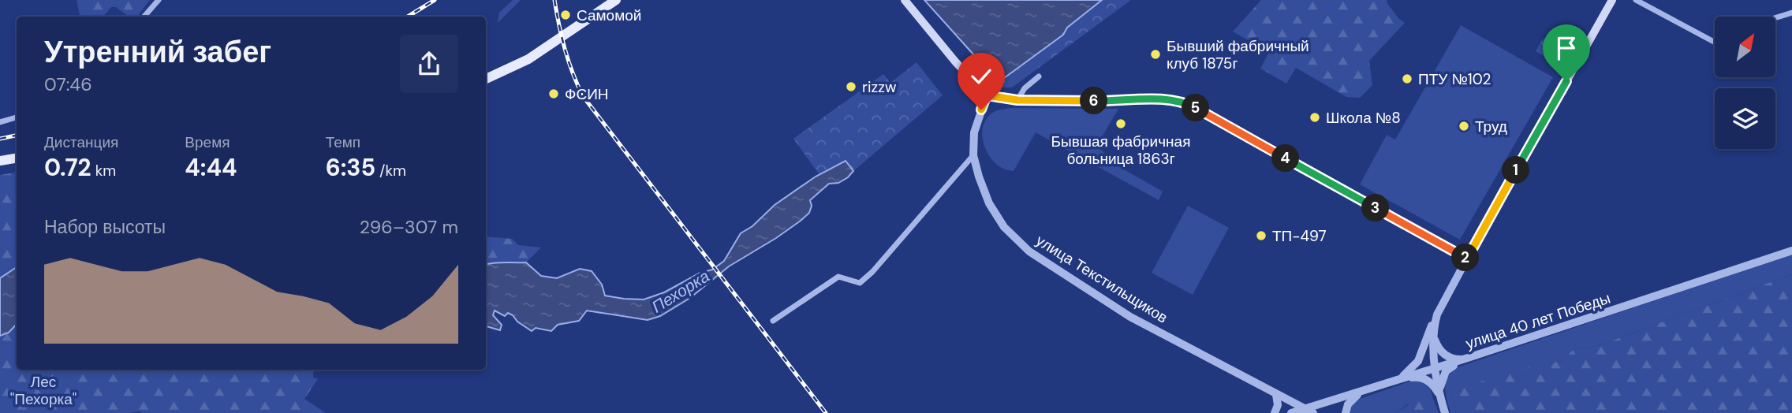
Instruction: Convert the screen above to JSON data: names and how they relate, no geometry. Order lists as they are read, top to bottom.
{
  "streets": {
    "street": ["улица Текстильщиков", "улица 40 лет Победы"]
  },
  "crossings": [
    ["улица Текстильщиков", "улица 40 лет Победы"]
  ],
  "water": ["Пехорка"],
  "parks": ["Лес \"Пехорка\""],
  "places": [
    "Самомой",
    "Бывший фабричный клуб 1875г",
    "ПТУ №102",
    "rizzw",
    "ФСИН",
    "Школа №8",
    "Бывшая фабричная больница 1863г",
    "Труд",
    "ТП-497"
  ],
  "north": "top right",
  "page": {
    "heading": ["Утренний забег", "07:46"],
    "pins": [
      "6",
      "5",
      "4",
      "1",
      "3",
      "2"
    ],
    "stats": [
      ["Дистанция", "0.72 km"],
      ["Время", "4:44"],
      ["Темп", "6:35 /km"]
    ],
    "chart": ["Набор высоты", "296–307 m"]
  }
}
